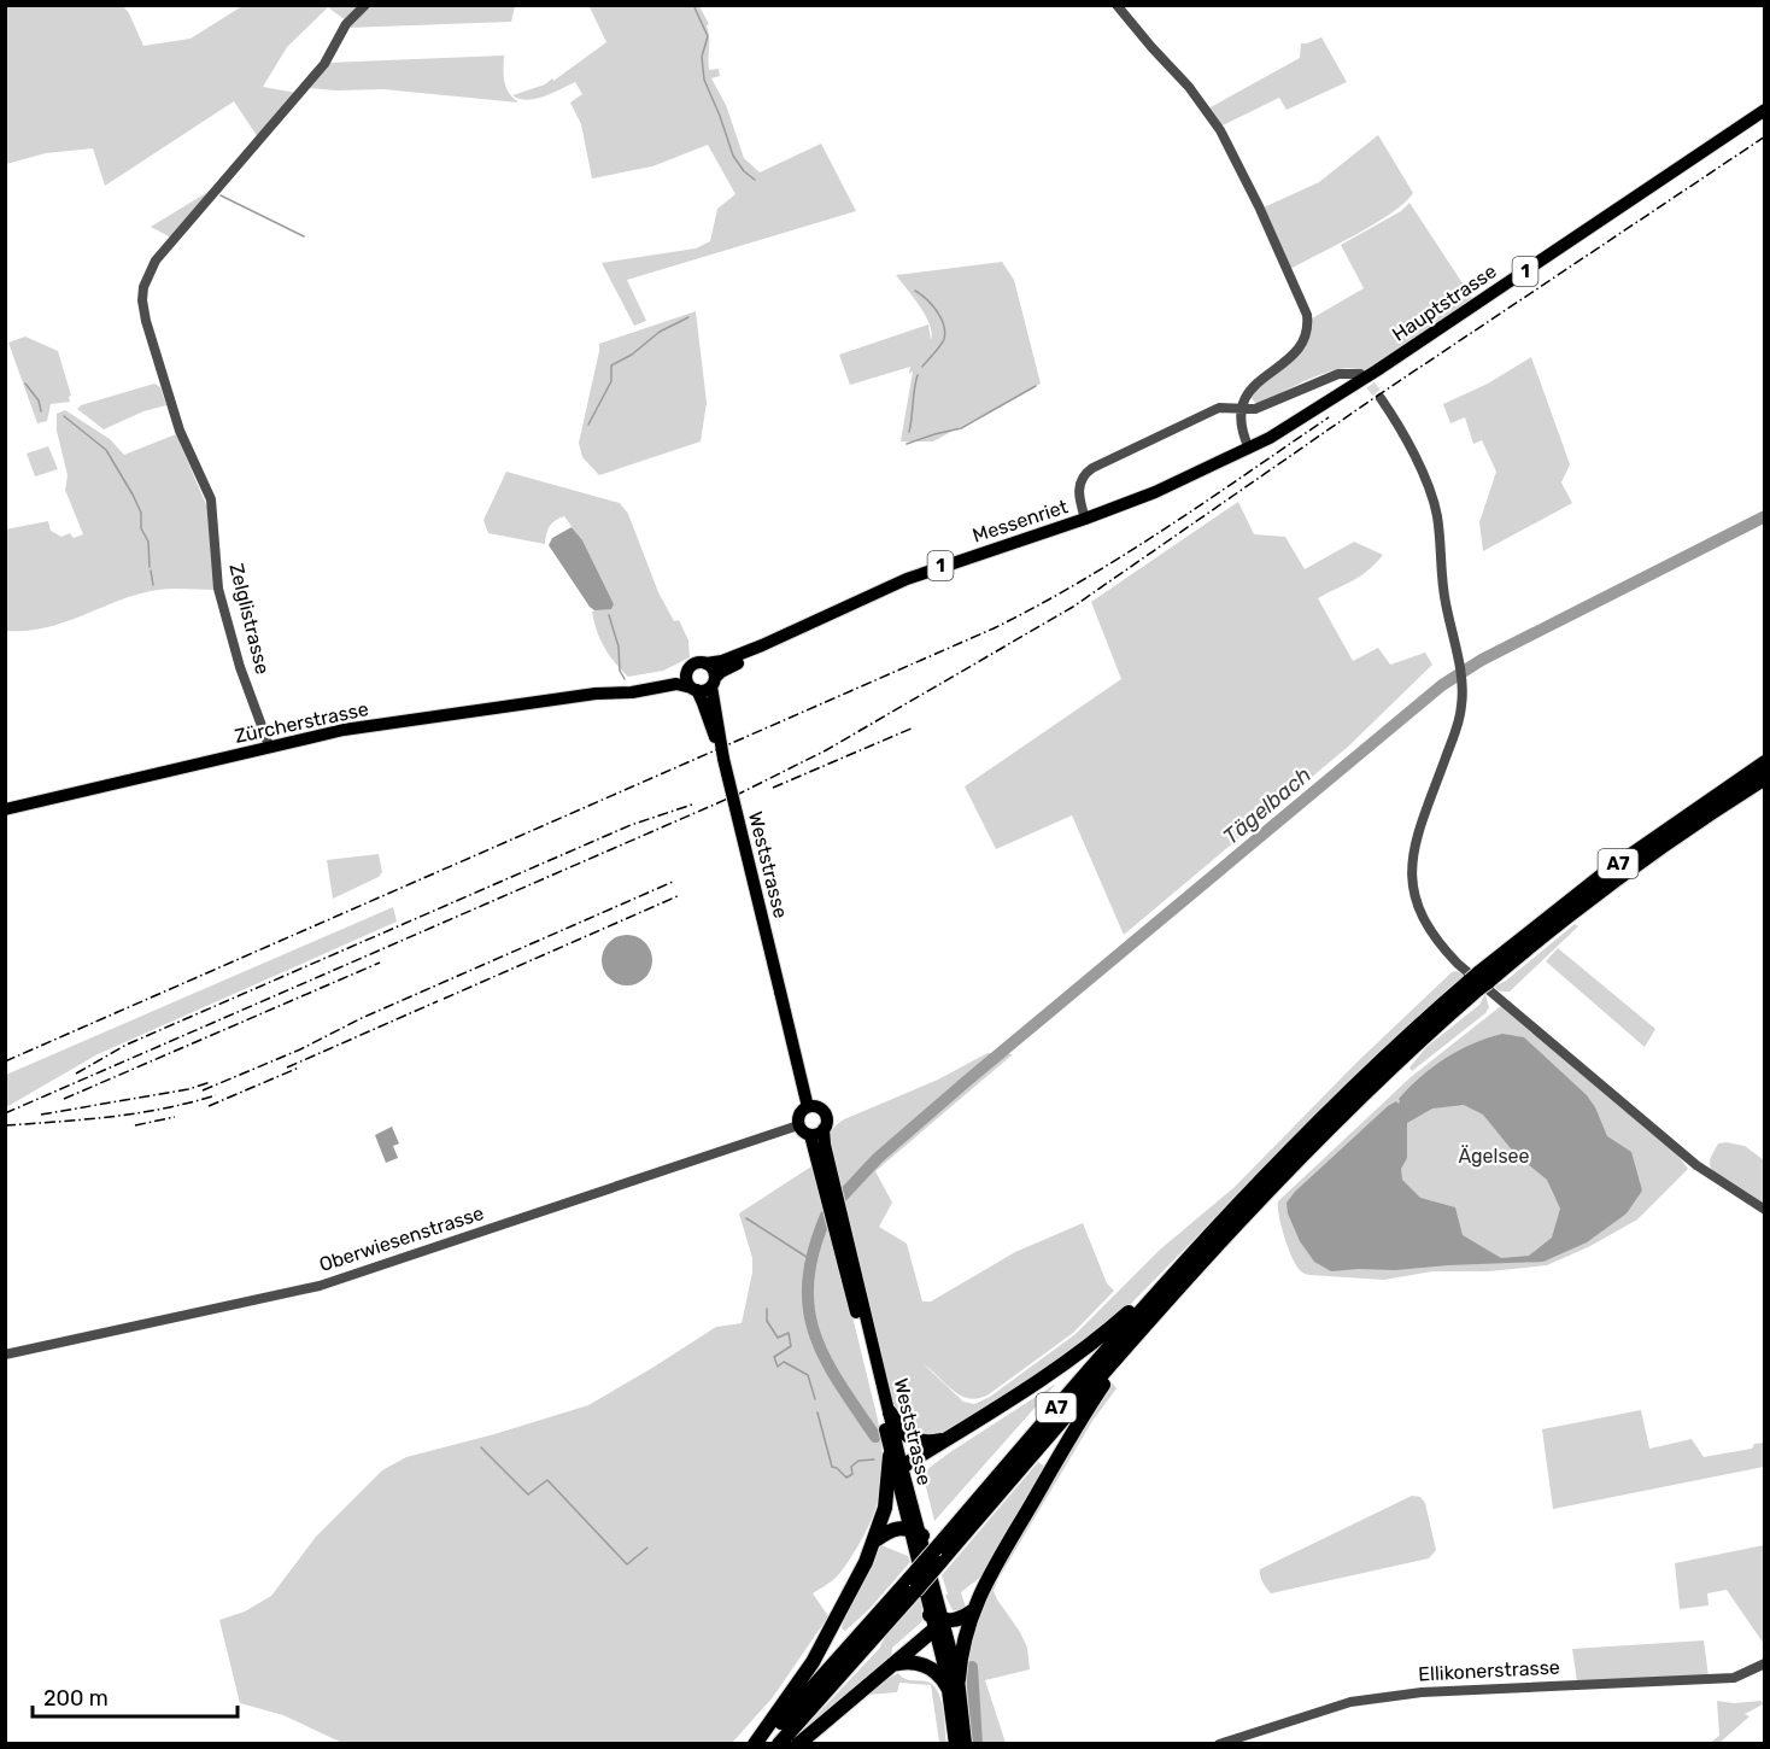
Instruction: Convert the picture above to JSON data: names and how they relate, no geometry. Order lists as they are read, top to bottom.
{
  "streets": {
    "highway": ["A7"],
    "main road": [
      "1",
      "Hauptstrasse",
      "Messenriet",
      "Zürcherstrasse",
      "Weststrasse"
    ],
    "street": ["Zelglistrasse", "Oberwiesenstrasse", "Ellikonerstrasse"]
  },
  "crossings": [
    ["Hauptstrasse", "Messenriet"],
    ["Messenriet", "Zürcherstrasse"],
    ["Messenriet", "Weststrasse"],
    ["Zelglistrasse", "Zürcherstrasse"],
    ["Zürcherstrasse", "Weststrasse"],
    ["A7", "Weststrasse"],
    ["Weststrasse", "Oberwiesenstrasse"]
  ],
  "water": ["Tägelbach"],
  "parks": ["Ägelsee"],
  "scale_bar": "200 m"
}
